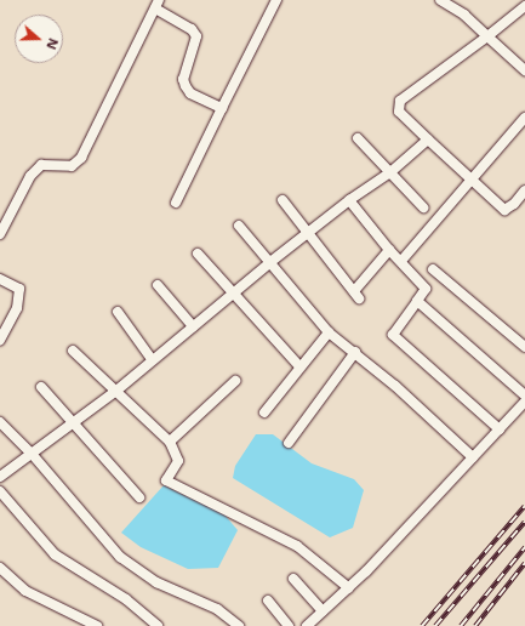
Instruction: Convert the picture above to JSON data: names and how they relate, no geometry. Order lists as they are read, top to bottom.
{
  "north": "right"
}
